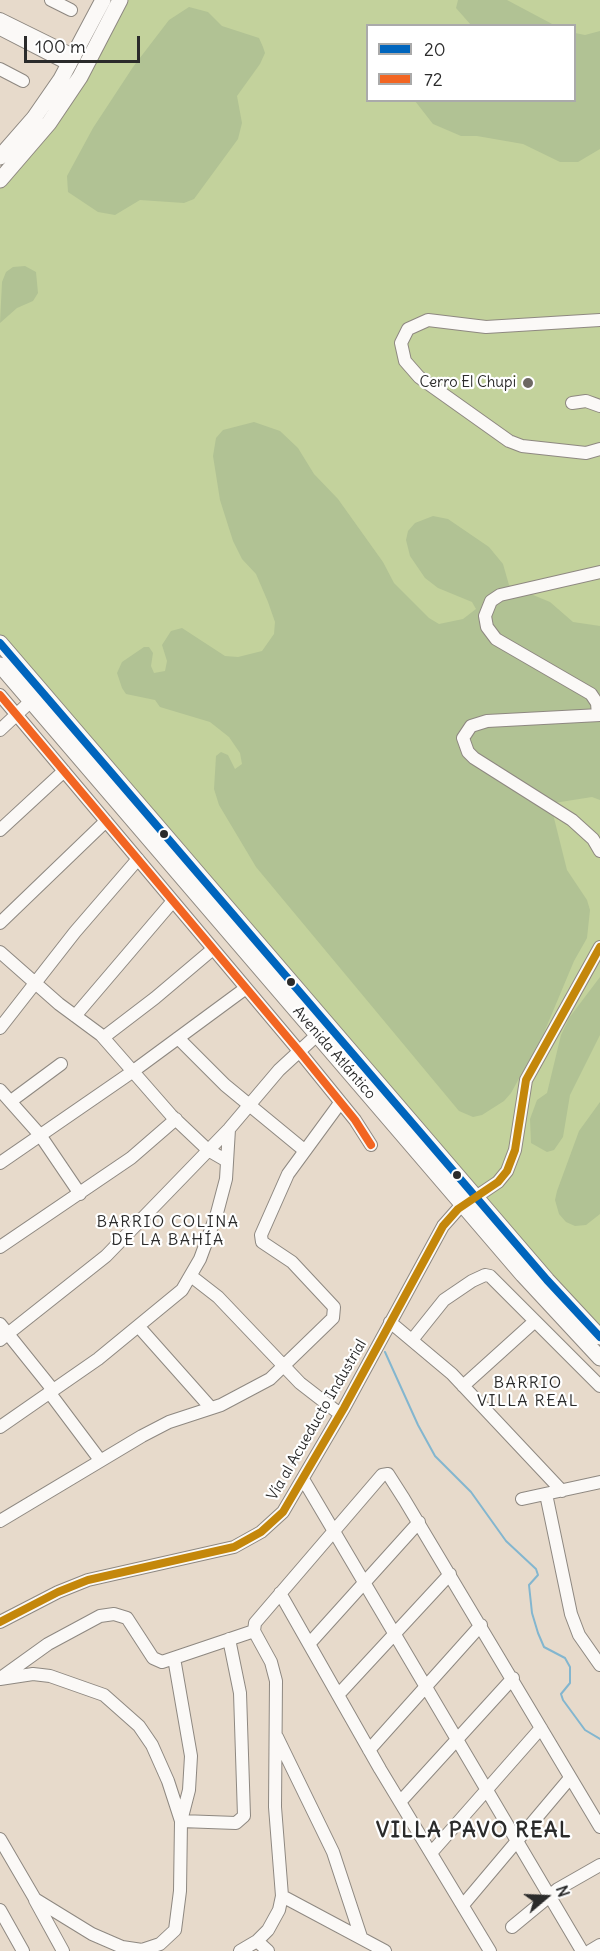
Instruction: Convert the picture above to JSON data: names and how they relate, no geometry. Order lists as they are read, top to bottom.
{
  "streets": {
    "main road": ["Avenida Atlántico"],
    "street": ["Vía al Acueducto Industrial"]
  },
  "crossings": [
    ["Avenida Atlántico", "Vía al Acueducto Industrial"]
  ],
  "districts": ["BARRIO COLINA DE LA BAHÍA", "BARRIO VILLA REAL", "VILLA PAVO REAL"],
  "places": ["Cerro El Chupi"],
  "lines": ["transit line 20", "transit line 72"],
  "legend": ["20", "72"],
  "scale_bar": "100 m",
  "north": "right"
}
